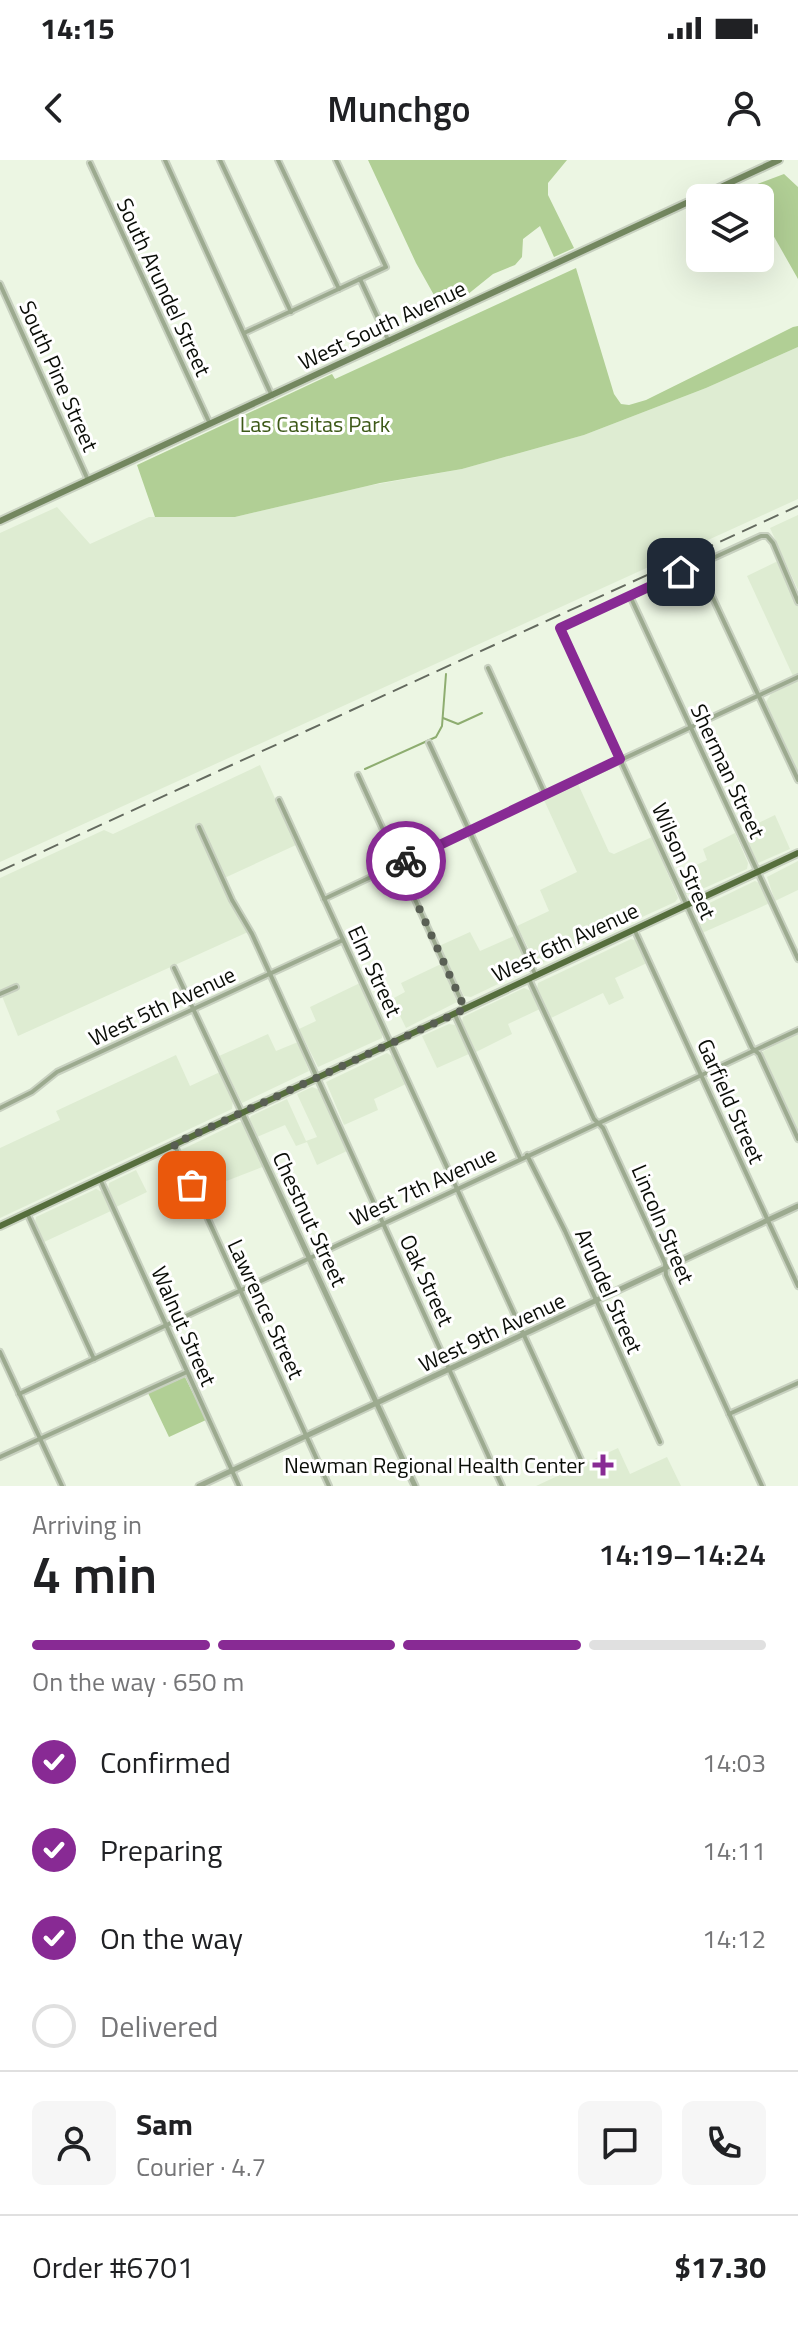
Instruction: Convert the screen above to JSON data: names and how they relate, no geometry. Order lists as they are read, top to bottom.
{
  "streets": {
    "main road": ["West South Avenue", "West 6th Avenue"],
    "street": [
      "South Arundel Street",
      "South Pine Street",
      "Sherman Street",
      "Wilson Street",
      "Elm Street",
      "West 5th Avenue",
      "Garfield Street",
      "West 7th Avenue",
      "Chestnut Street",
      "Lincoln Street",
      "Oak Street",
      "Arundel Street",
      "Lawrence Street",
      "Walnut Street",
      "West 9th Avenue"
    ]
  },
  "crossings": [
    ["South Arundel Street", "West South Avenue"],
    ["West South Avenue", "South Pine Street"],
    ["Sherman Street", "Wilson Street"],
    ["Sherman Street", "West 6th Avenue"],
    ["Wilson Street", "West 6th Avenue"],
    ["Wilson Street", "West 7th Avenue"],
    ["West 6th Avenue", "Elm Street"],
    ["West 6th Avenue", "Garfield Street"],
    ["West 6th Avenue", "Chestnut Street"],
    ["West 6th Avenue", "Lincoln Street"],
    ["West 6th Avenue", "Oak Street"],
    ["West 6th Avenue", "Lawrence Street"],
    ["West 6th Avenue", "Walnut Street"],
    ["Elm Street", "West 5th Avenue"],
    ["Elm Street", "West 7th Avenue"],
    ["Elm Street", "West 9th Avenue"],
    ["West 5th Avenue", "Chestnut Street"],
    ["West 5th Avenue", "Oak Street"],
    ["Garfield Street", "West 7th Avenue"],
    ["Garfield Street", "West 9th Avenue"],
    ["West 7th Avenue", "Chestnut Street"],
    ["West 7th Avenue", "Lincoln Street"],
    ["West 7th Avenue", "Oak Street"],
    ["West 7th Avenue", "Arundel Street"],
    ["West 7th Avenue", "Lawrence Street"],
    ["West 7th Avenue", "Walnut Street"],
    ["Chestnut Street", "West 9th Avenue"],
    ["Lincoln Street", "West 9th Avenue"],
    ["Oak Street", "West 9th Avenue"],
    ["Arundel Street", "West 9th Avenue"],
    ["Lawrence Street", "West 9th Avenue"],
    ["Walnut Street", "West 9th Avenue"]
  ],
  "parks": ["Las Casitas Park"],
  "places": {
    "health": ["Newman Regional Health Center"]
  },
  "page": {
    "status": "14:15",
    "header": "Munchgo",
    "heading": ["4 min", "Arriving in", "14:19–14:24"],
    "panel": [
      "Sam",
      "Courier · 4.7",
      "Order #6701",
      "$17.30"
    ],
    "bar": "On the way · 650 m",
    "list": [
      ["Confirmed", "14:03"],
      ["Preparing", "14:11"],
      ["On the way", "14:12"],
      "Delivered"
    ]
  }
}
